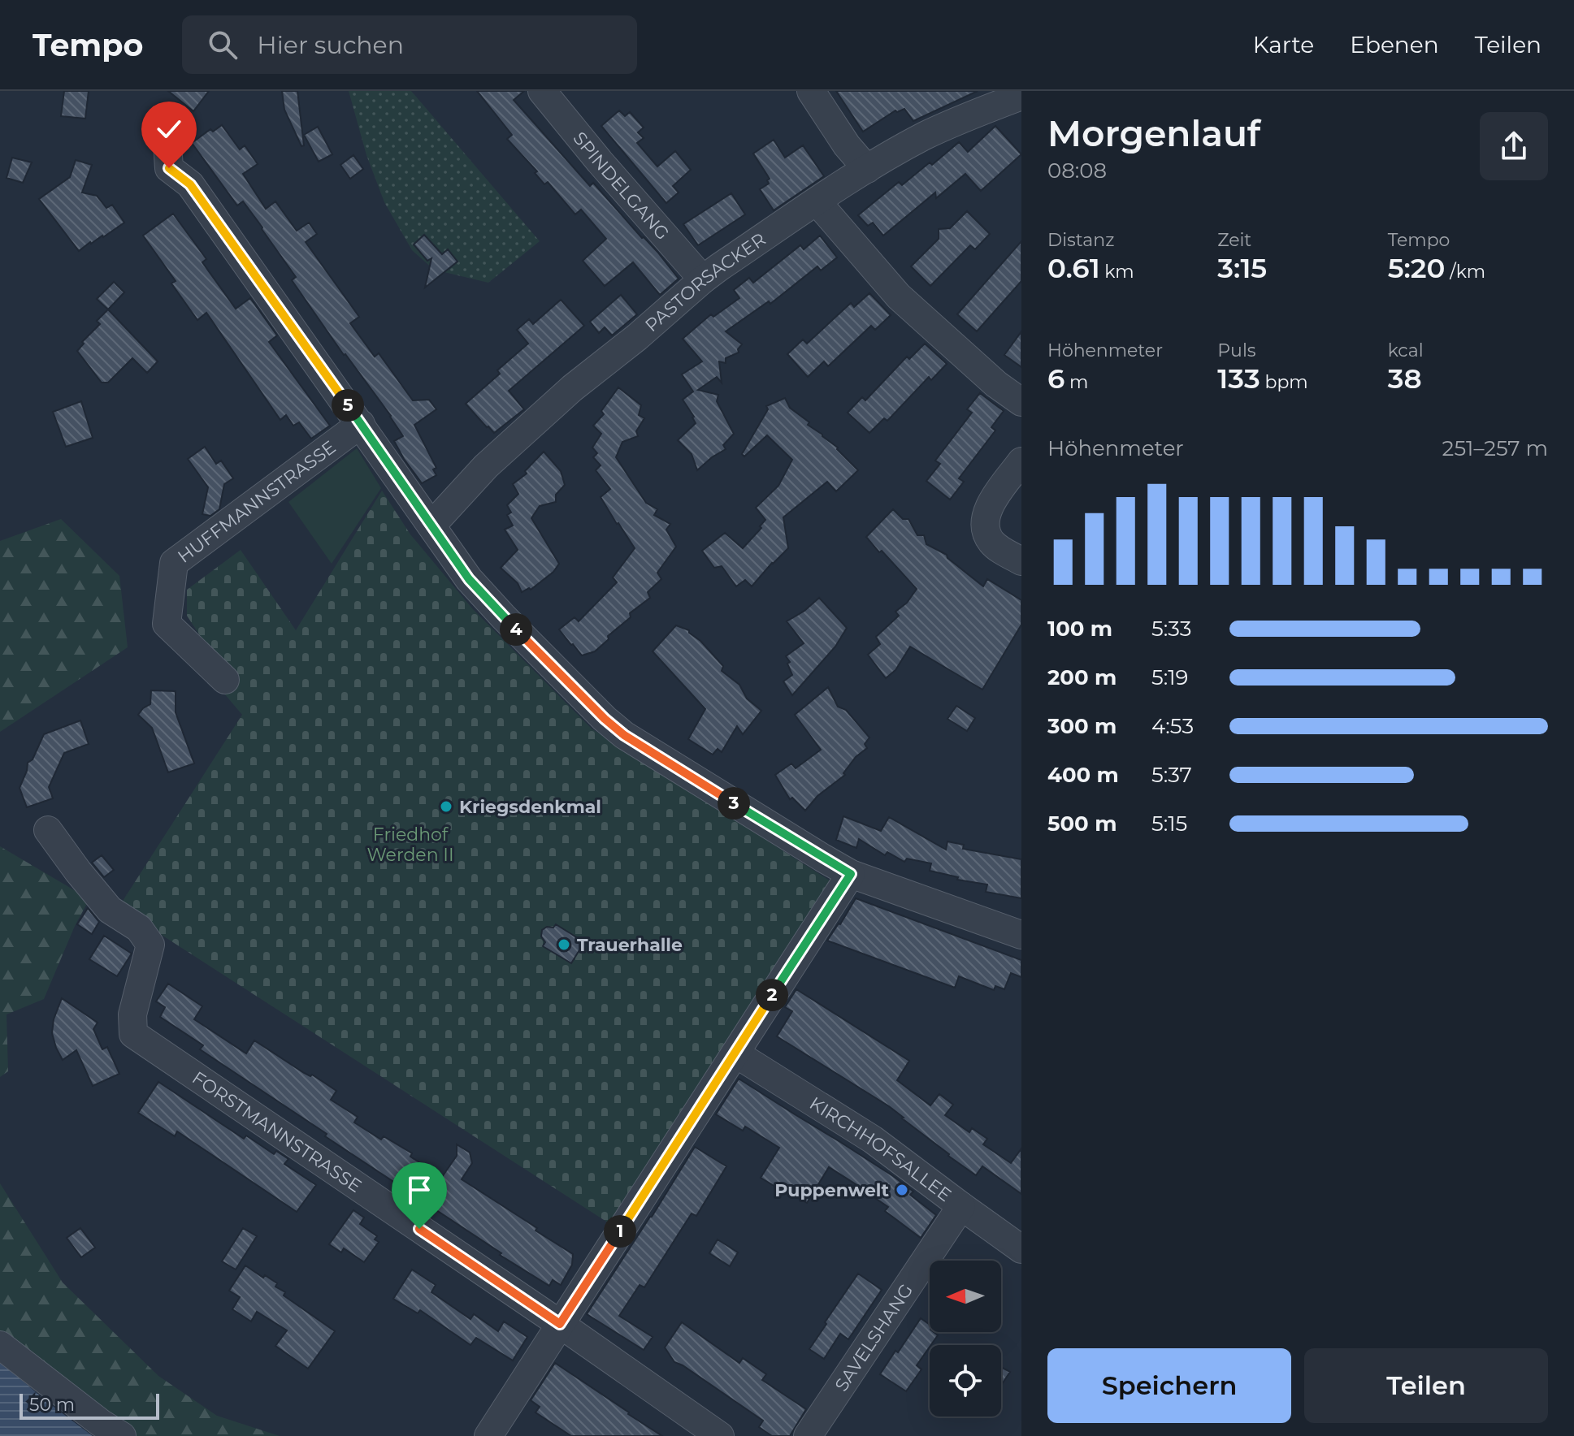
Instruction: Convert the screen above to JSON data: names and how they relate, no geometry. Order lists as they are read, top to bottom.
{
  "streets": {
    "street": [
      "SPINDELGANG",
      "PASTORSACKER",
      "HUFFMANNSTRASSE",
      "FORSTMANNSTRASSE",
      "KIRCHHOFSALLEE",
      "SAVELSHANG"
    ]
  },
  "crossings": [
    ["SPINDELGANG", "PASTORSACKER"],
    ["KIRCHHOFSALLEE", "SAVELSHANG"]
  ],
  "parks": ["Friedhof Werden II"],
  "places": ["Kriegsdenkmal", "Trauerhalle", "Puppenwelt"],
  "scale_bar": "50 m",
  "north": "left",
  "page": {
    "header": "Tempo",
    "search": "Hier suchen",
    "nav": ["Karte", "Ebenen", "Teilen"],
    "heading": ["Morgenlauf", "08:08"],
    "stats": [
      ["Distanz", "0.61 km"],
      ["Zeit", "3:15"],
      ["Tempo", "5:20 /km"],
      ["Höhenmeter", "6 m"],
      ["Puls", "133 bpm"],
      ["kcal", "38"]
    ],
    "pins": [
      "5",
      "4",
      "3",
      "2",
      "1"
    ],
    "chart": ["Höhenmeter", "251–257 m"],
    "list": [
      {
        "name": "100 m",
        "note": "5:33"
      },
      {
        "name": "200 m",
        "note": "5:19"
      },
      {
        "name": "300 m",
        "note": "4:53"
      },
      {
        "name": "400 m",
        "note": "5:37"
      },
      {
        "name": "500 m",
        "note": "5:15"
      }
    ],
    "buttons": ["Speichern", "Teilen"],
    "scale": "50 m"
  }
}
